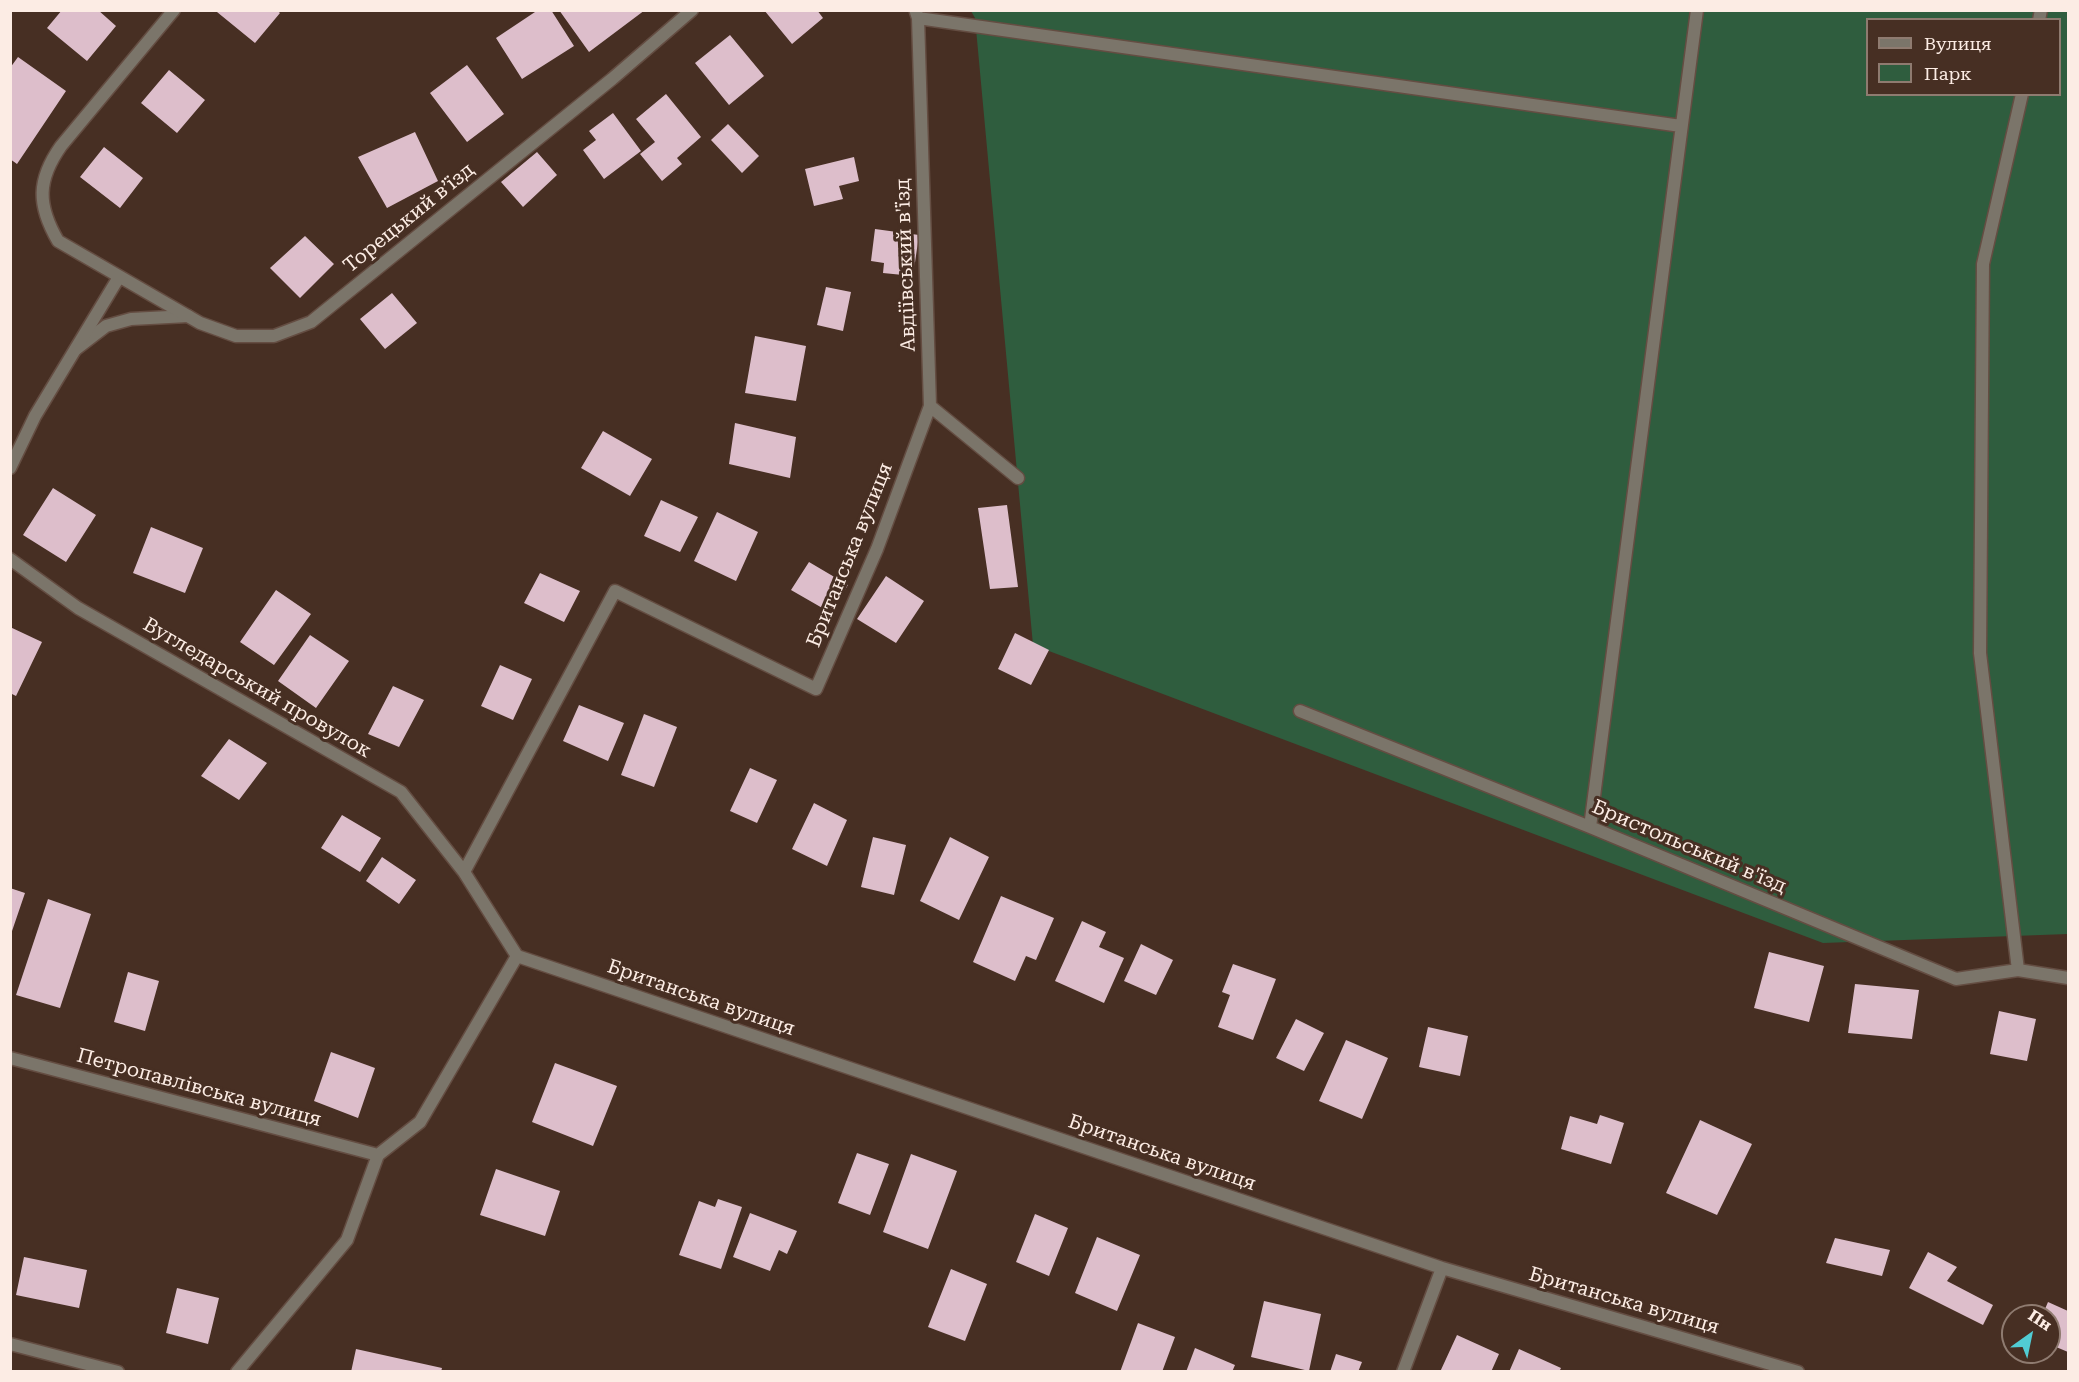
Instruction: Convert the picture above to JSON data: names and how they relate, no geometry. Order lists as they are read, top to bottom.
{
  "streets": {
    "street": [
      "Торецький в’їзд",
      "Авдіївський в'їзд",
      "Британська вулиця",
      "Вугледарський провулок",
      "Бристольський в'їзд",
      "Петропавлівська вулиця"
    ]
  },
  "crossings": [
    ["Авдіївський в'їзд", "Британська вулиця"],
    ["Британська вулиця", "Вугледарський провулок"]
  ],
  "legend": ["Вулиця", "Парк"],
  "north": "top right"
}
